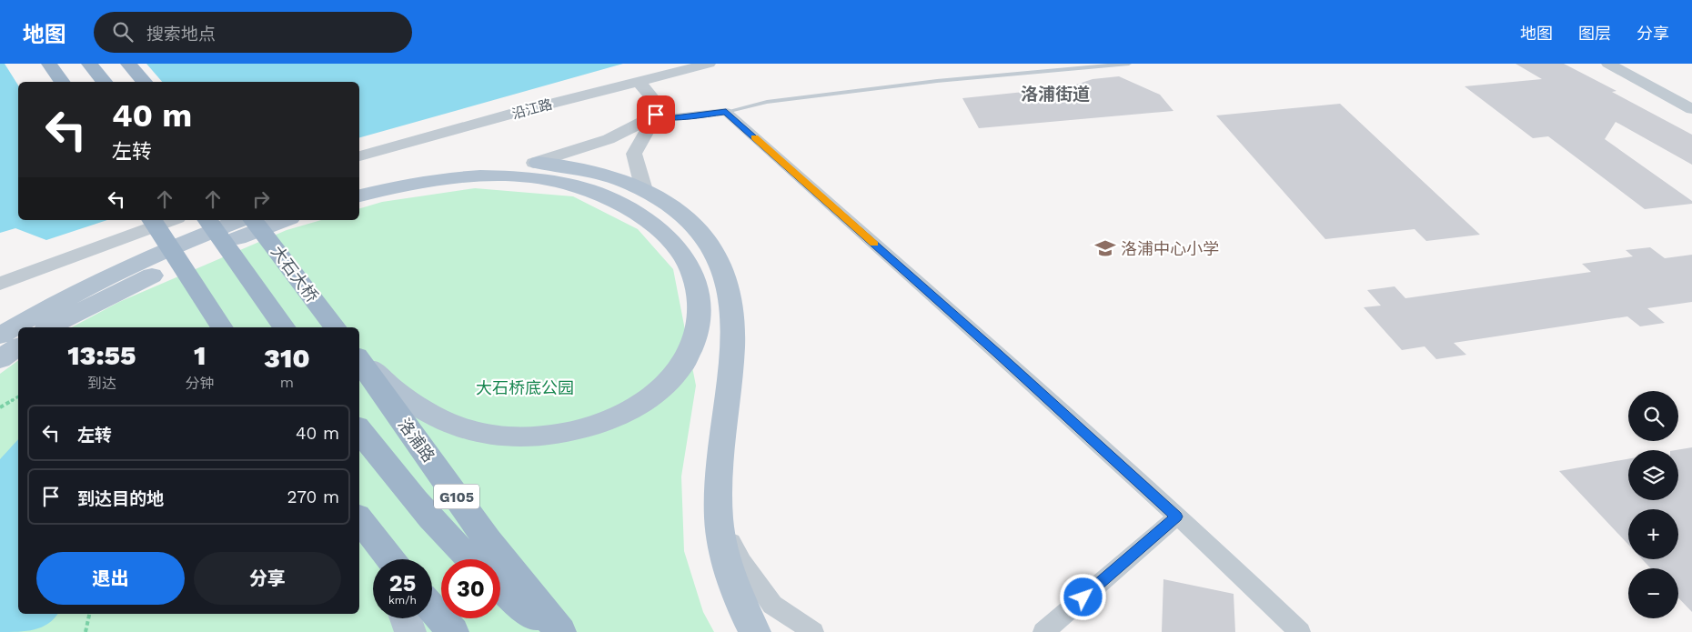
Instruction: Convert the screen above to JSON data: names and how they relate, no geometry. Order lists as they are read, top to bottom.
{
  "streets": {
    "highway": ["大石大桥", "洛浦路", "G105"],
    "street": ["沿江路"]
  },
  "districts": ["洛浦街道"],
  "parks": ["大石桥底公园"],
  "places": {
    "school or university": ["洛浦中心小学"]
  },
  "page": {
    "header": "地图",
    "search": "搜索地点",
    "nav": ["地图", "图层", "分享"],
    "turn": ["40 m", "左转"],
    "eta": [
      "13:55",
      "到达",
      "1",
      "分钟",
      "310",
      "m"
    ],
    "map_buttons": ["+", "−"],
    "list": [
      {
        "name": "左转",
        "value": "40 m"
      },
      {
        "name": "到达目的地",
        "value": "270 m"
      }
    ],
    "buttons": ["退出", "分享"],
    "speed": "25 km/h",
    "limit": "30"
  }
}
